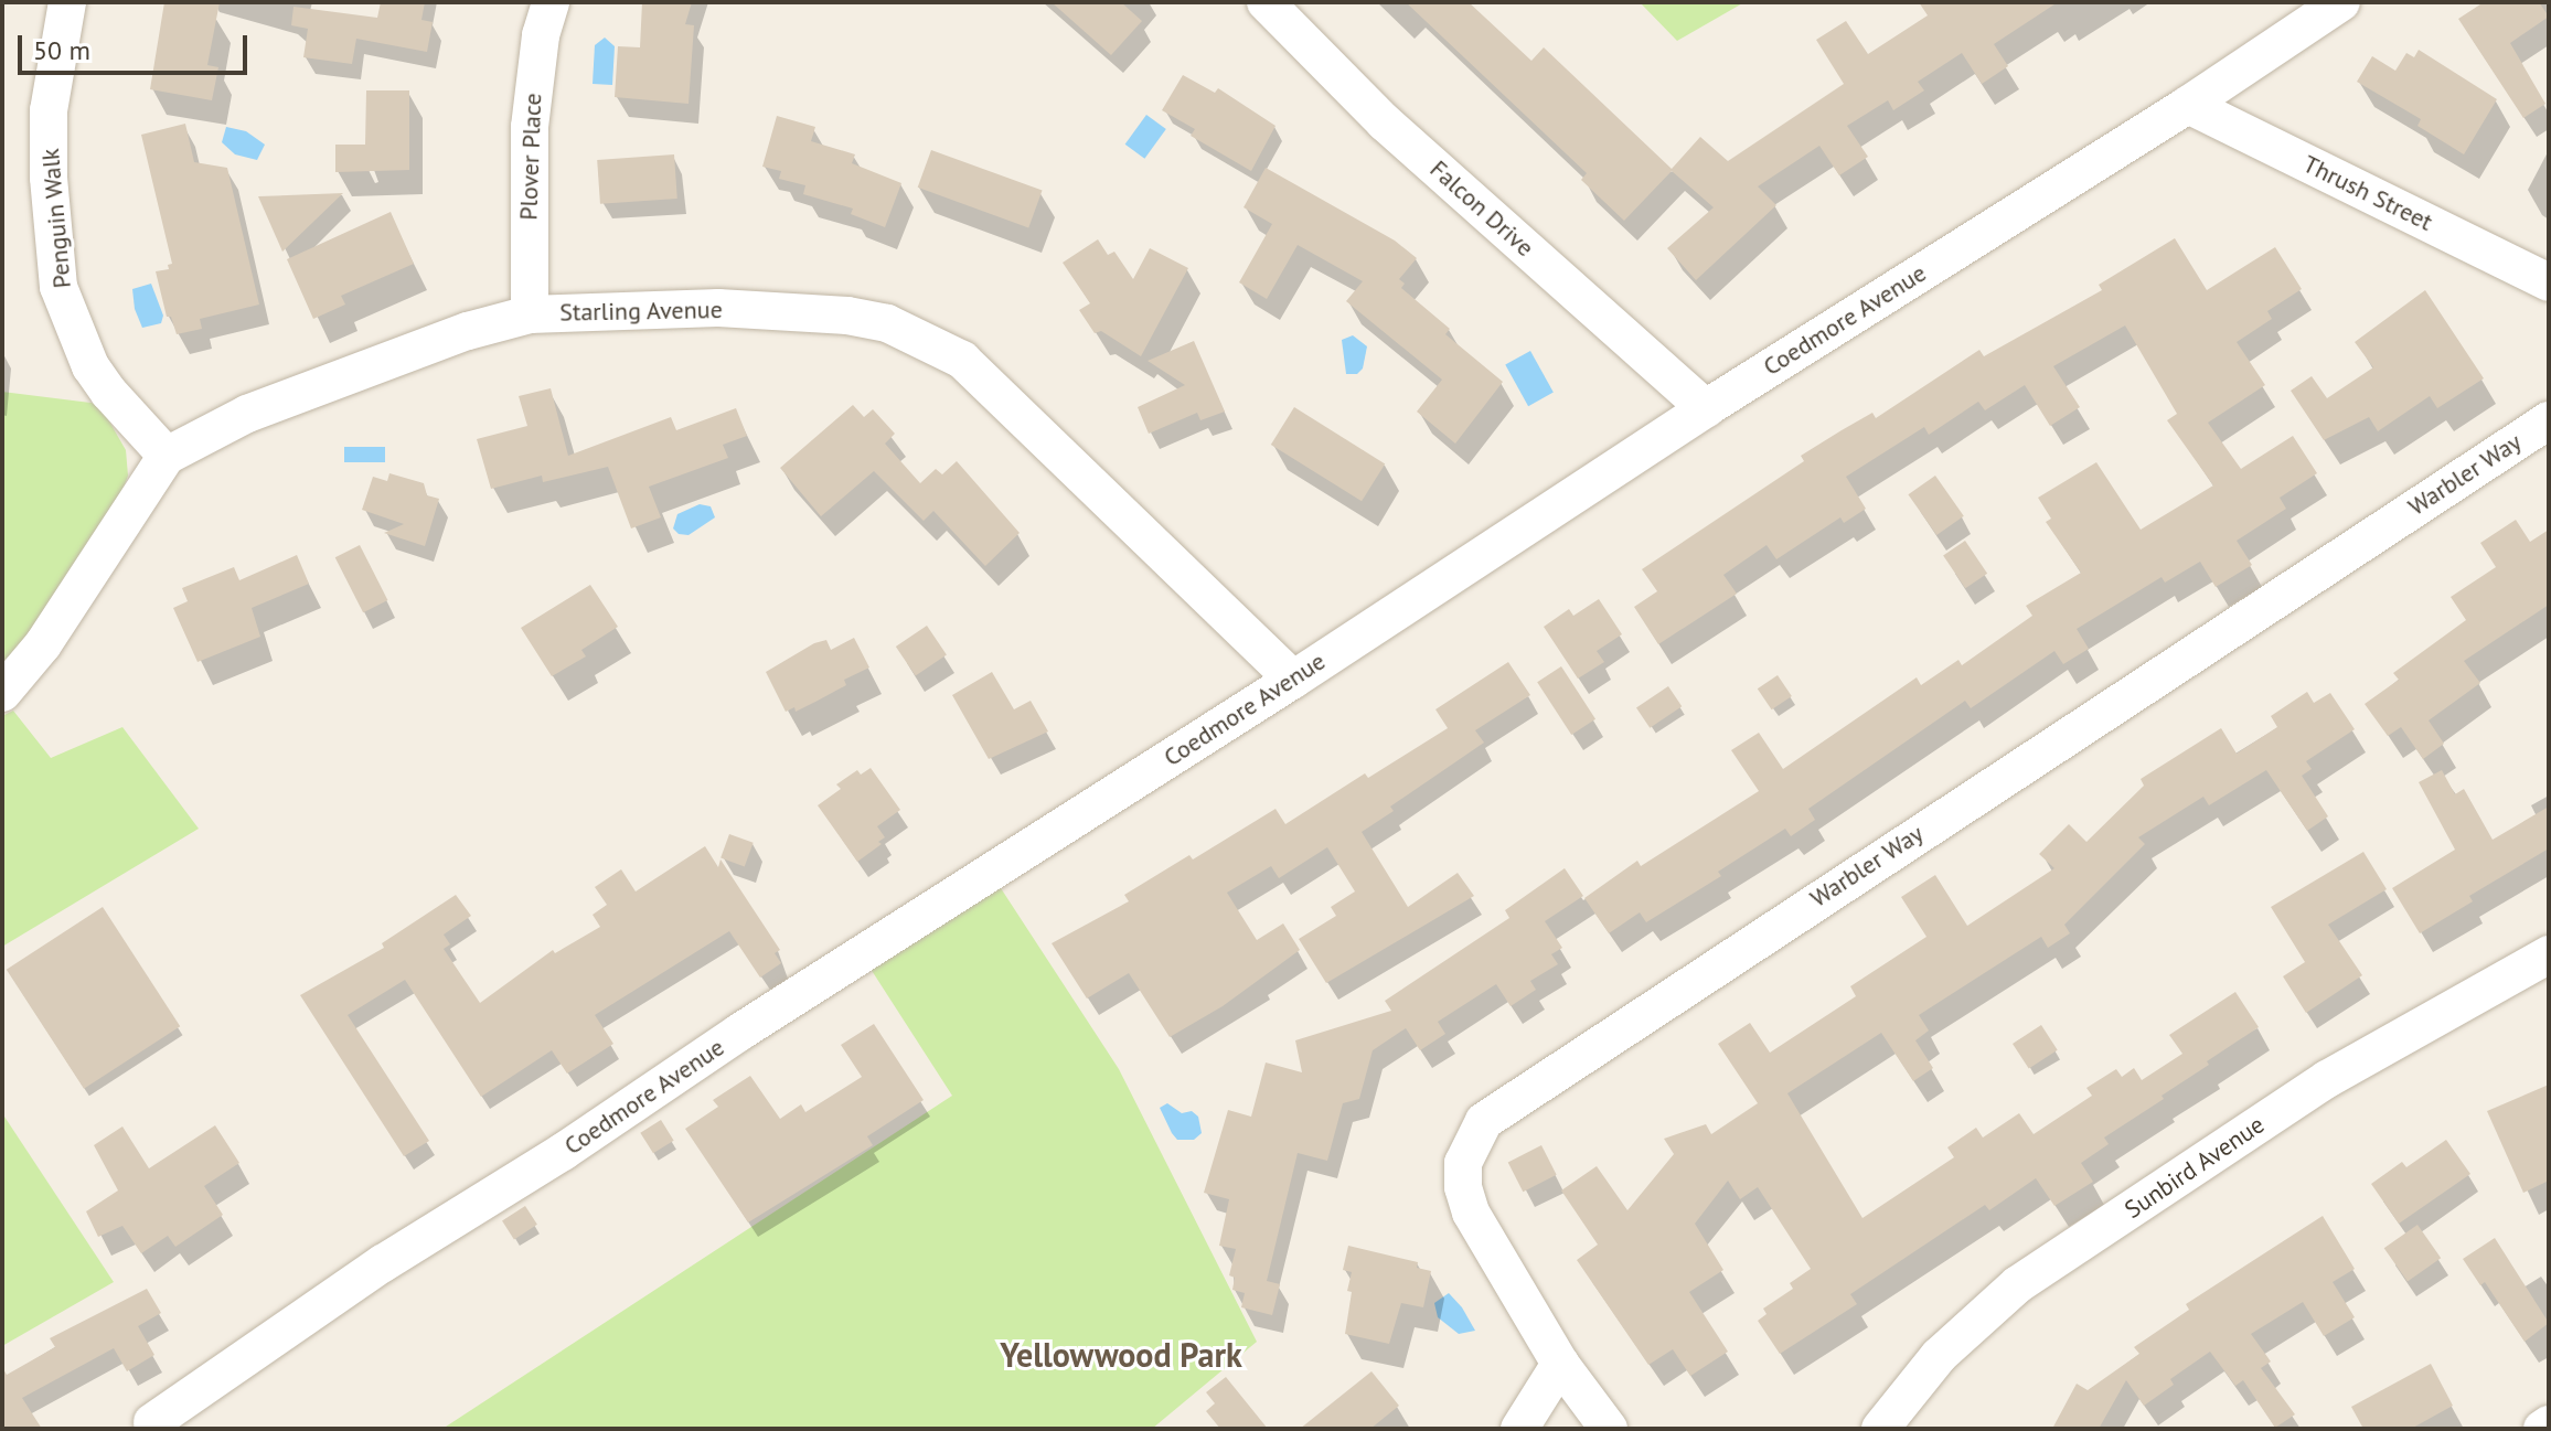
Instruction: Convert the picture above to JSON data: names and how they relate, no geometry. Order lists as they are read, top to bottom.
{
  "streets": {
    "street": [
      "Plover Place",
      "Thrush Street",
      "Falcon Drive",
      "Penguin Walk",
      "Starling Avenue",
      "Coedmore Avenue",
      "Warbler Way",
      "Sunbird Avenue"
    ]
  },
  "crossings": [
    ["Plover Place", "Starling Avenue"],
    ["Thrush Street", "Coedmore Avenue"],
    ["Falcon Drive", "Coedmore Avenue"],
    ["Penguin Walk", "Starling Avenue"],
    ["Starling Avenue", "Coedmore Avenue"]
  ],
  "districts": ["Yellowwood Park"],
  "scale_bar": "50 m"
}
